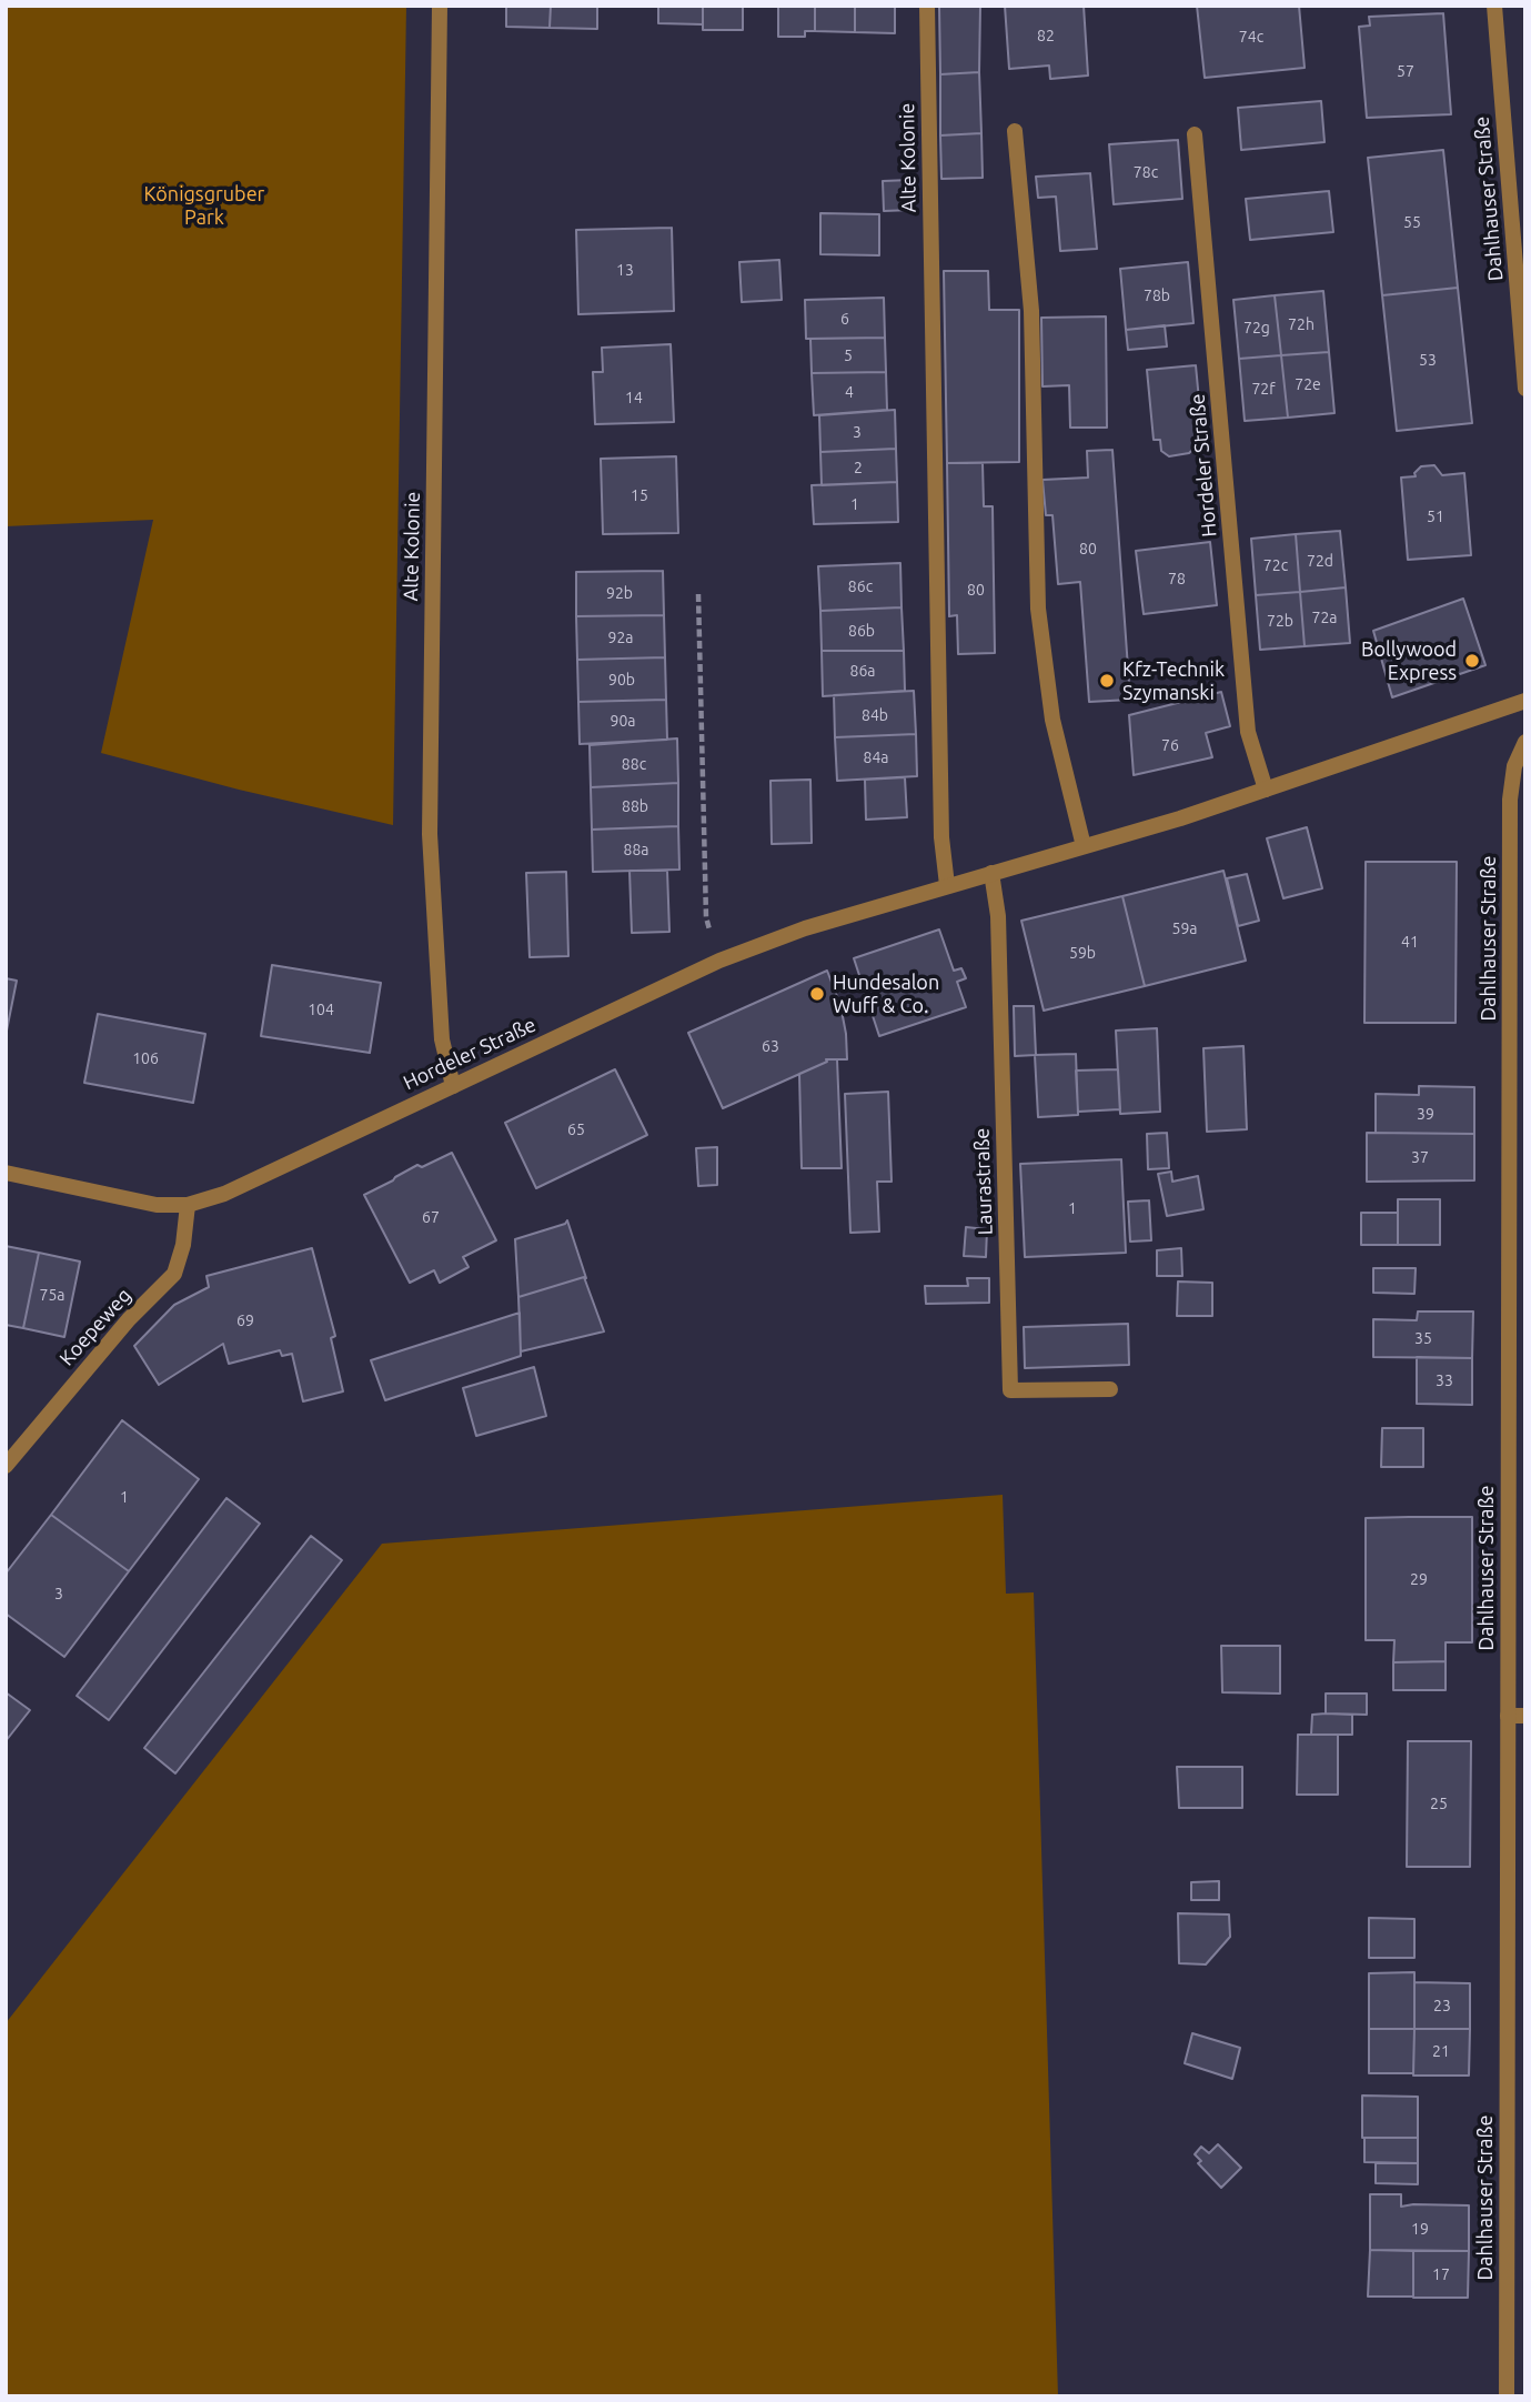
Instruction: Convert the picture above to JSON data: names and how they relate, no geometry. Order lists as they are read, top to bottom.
{
  "streets": {
    "street": [
      "Alte Kolonie",
      "Dahlhauser Straße",
      "Hordeler Straße",
      "Laurastraße",
      "Koepeweg"
    ]
  },
  "crossings": [
    ["Alte Kolonie", "Hordeler Straße"],
    ["Hordeler Straße", "Laurastraße"],
    ["Hordeler Straße", "Koepeweg"]
  ],
  "parks": ["Königsgruber Park"],
  "places": ["Bollywood Express", "Kfz-Technik Szymanski", "Hundesalon Wuff & Co."],
  "house_numbers": [
    "82",
    "74c",
    "57",
    "78c",
    "55",
    "13",
    "78b",
    "6",
    "72h",
    "72g",
    "5",
    "53",
    "72e",
    "72f",
    "4",
    "14",
    "3",
    "2",
    "15",
    "1",
    "51",
    "80",
    "72d",
    "72c",
    "78",
    "86c",
    "80",
    "92b",
    "72a",
    "72b",
    "86b",
    "92a",
    "86a",
    "90b",
    "84b",
    "90a",
    "76",
    "84a",
    "88c",
    "88b",
    "88a",
    "59a",
    "41",
    "59b",
    "104",
    "63",
    "106",
    "39",
    "65",
    "37",
    "1",
    "67",
    "75a",
    "69",
    "35",
    "33",
    "1",
    "29",
    "3",
    "25",
    "23",
    "21",
    "19",
    "17"
  ]
}
